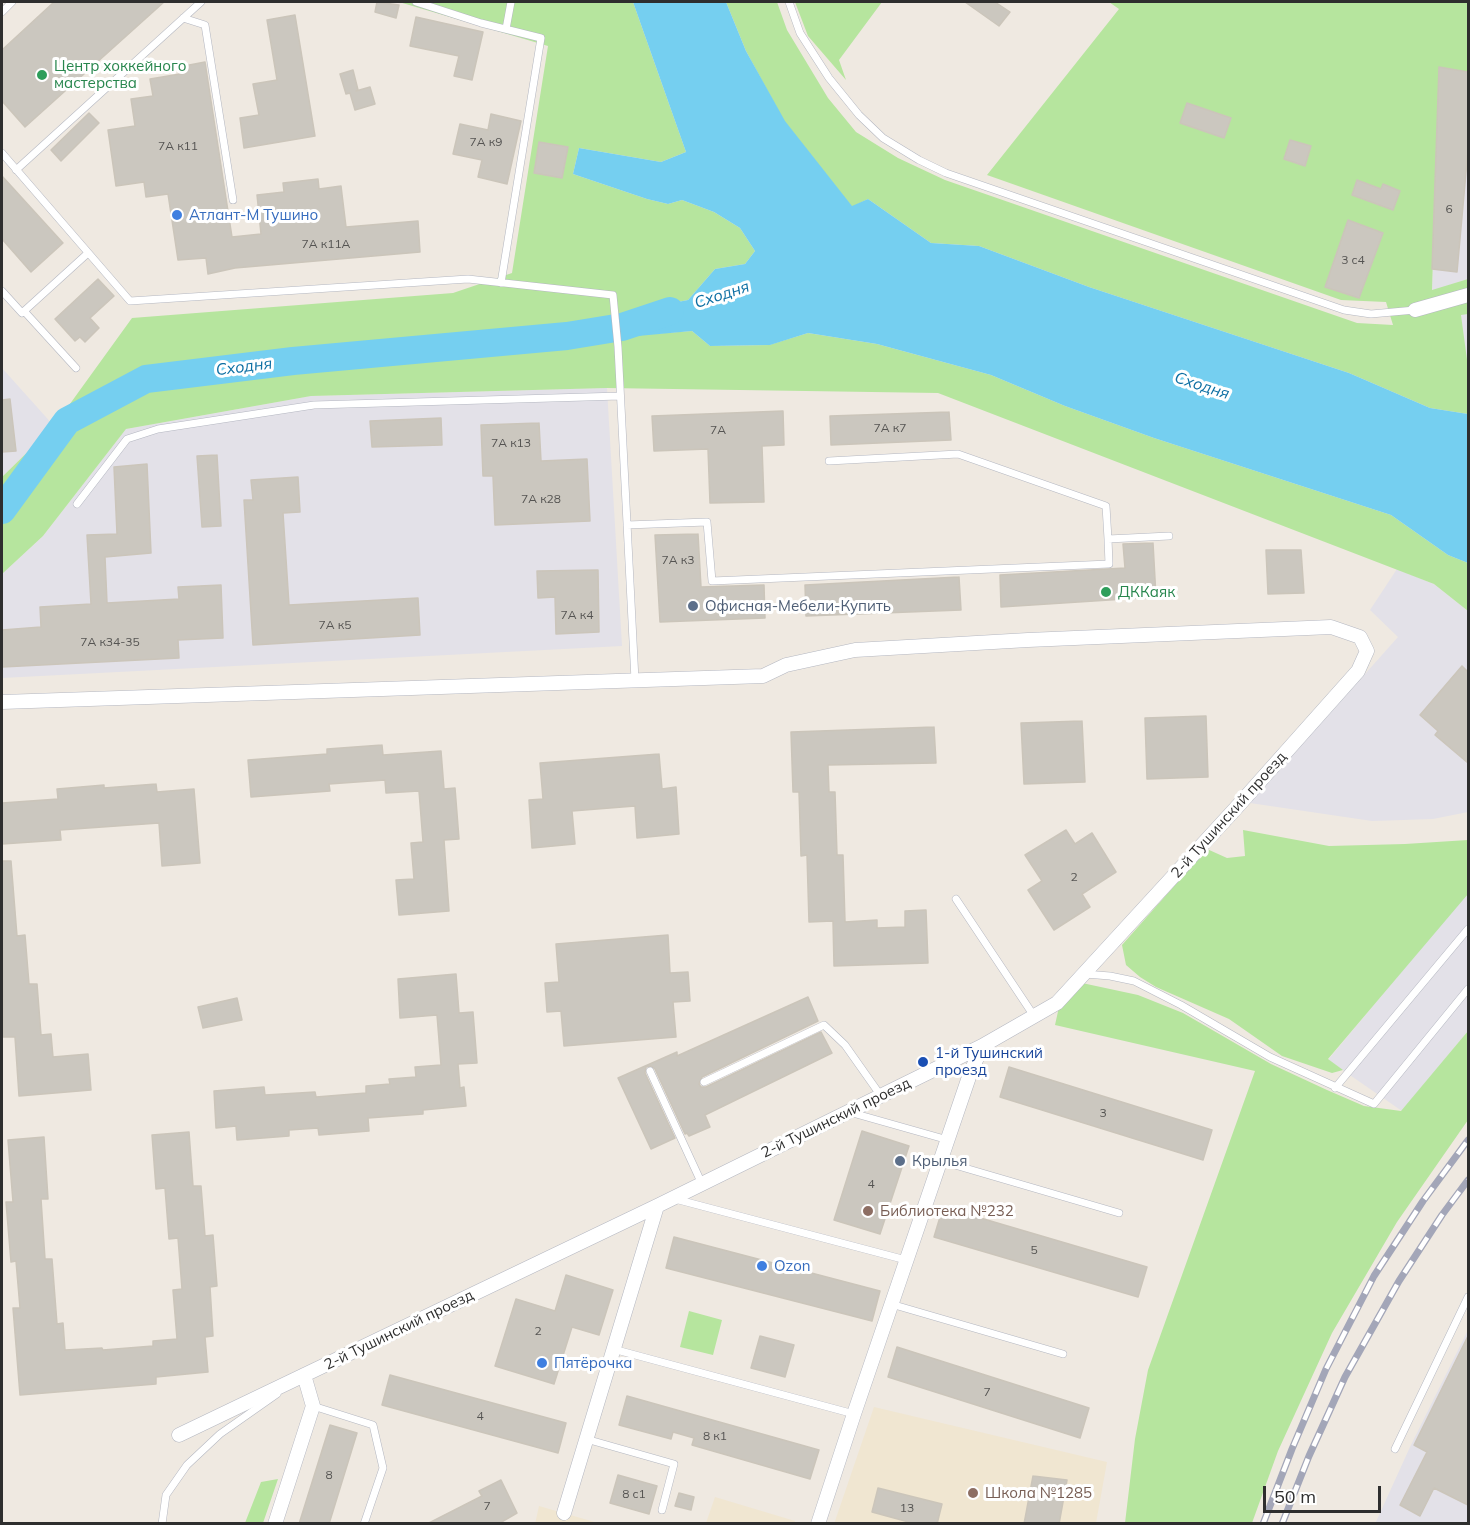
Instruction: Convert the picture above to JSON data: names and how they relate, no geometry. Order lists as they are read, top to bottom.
{
  "streets": {
    "street": ["2-й Тушинский проезд"]
  },
  "water": ["Сходня"],
  "places": [
    "Центр хоккейного мастерства",
    "Атлант-М Тушино",
    "ДККаяк",
    "Офисная-Мебели-Купить",
    "1-й Тушинский проезд",
    "Крылья",
    "Библиотека №232",
    "Ozon",
    "Пятёрочка",
    "Школа №1285"
  ],
  "house_numbers": [
    "7А к9",
    "7А к11",
    "6",
    "7А к11А",
    "3 с4",
    "7А к7",
    "7А",
    "7А к13",
    "7А к28",
    "7А к3",
    "7А к4",
    "7А к5",
    "7А к34-35",
    "2",
    "3",
    "4",
    "5",
    "2",
    "7",
    "4",
    "8 к1",
    "8",
    "8 с1",
    "7",
    "13"
  ],
  "scale_bar": "50 m"
}
